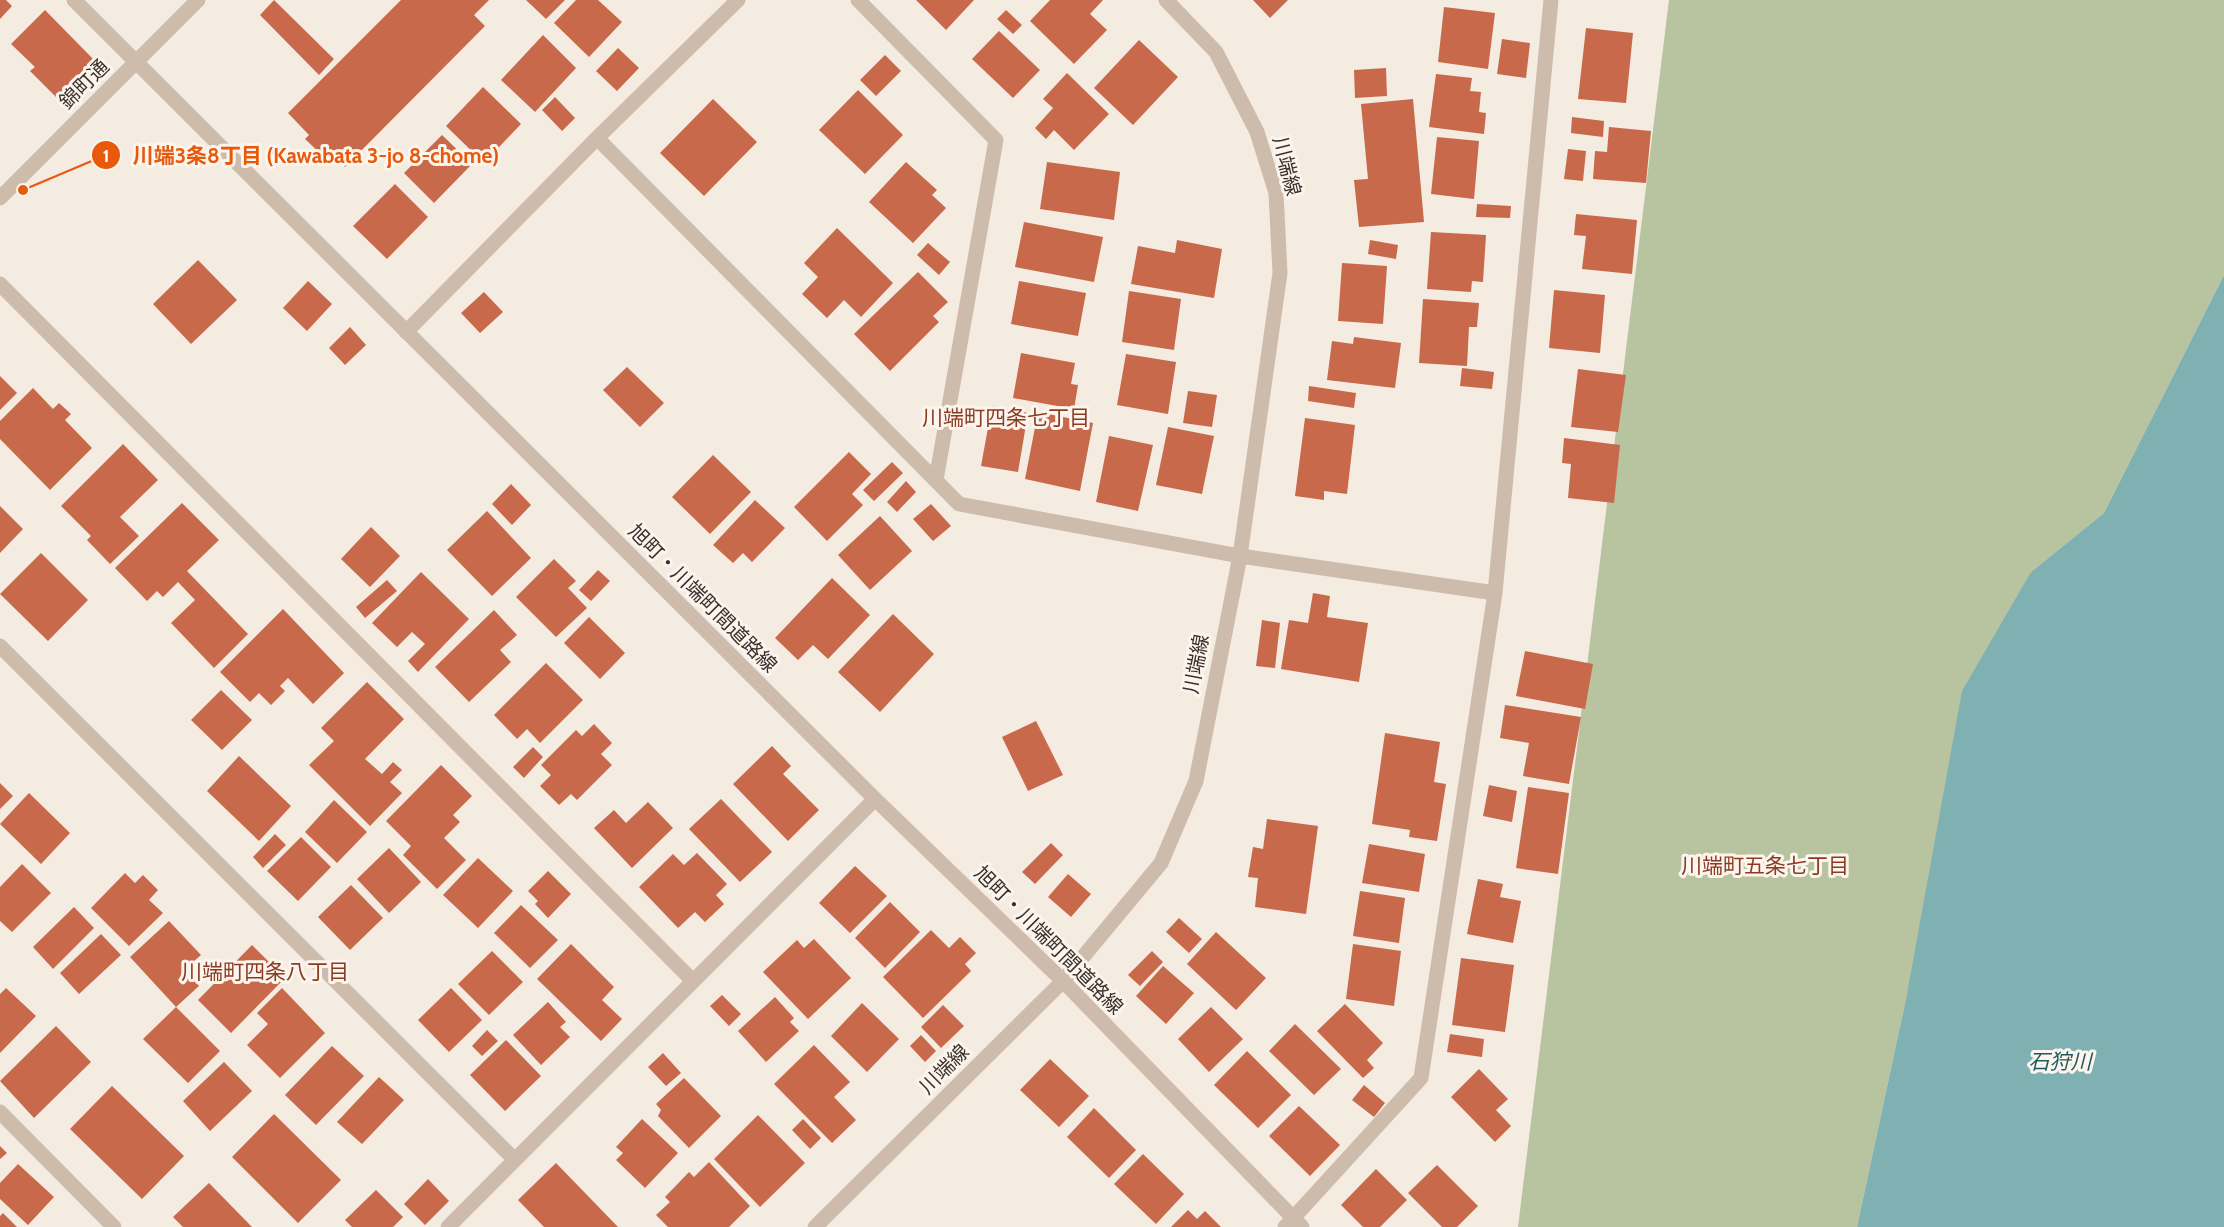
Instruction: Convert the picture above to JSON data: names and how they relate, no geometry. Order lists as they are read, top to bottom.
{
  "streets": {
    "street": ["錦町通", "川端線", "旭町・川端町間道路線"]
  },
  "crossings": [
    ["錦町通", "旭町・川端町間道路線"],
    ["川端線", "旭町・川端町間道路線"]
  ],
  "districts": ["川端町四条七丁目", "川端町五条七丁目", "川端町四条八丁目"],
  "water": ["石狩川"],
  "places": ["川端3条8丁目 (Kawabata 3-jo 8-chome)"]
}
